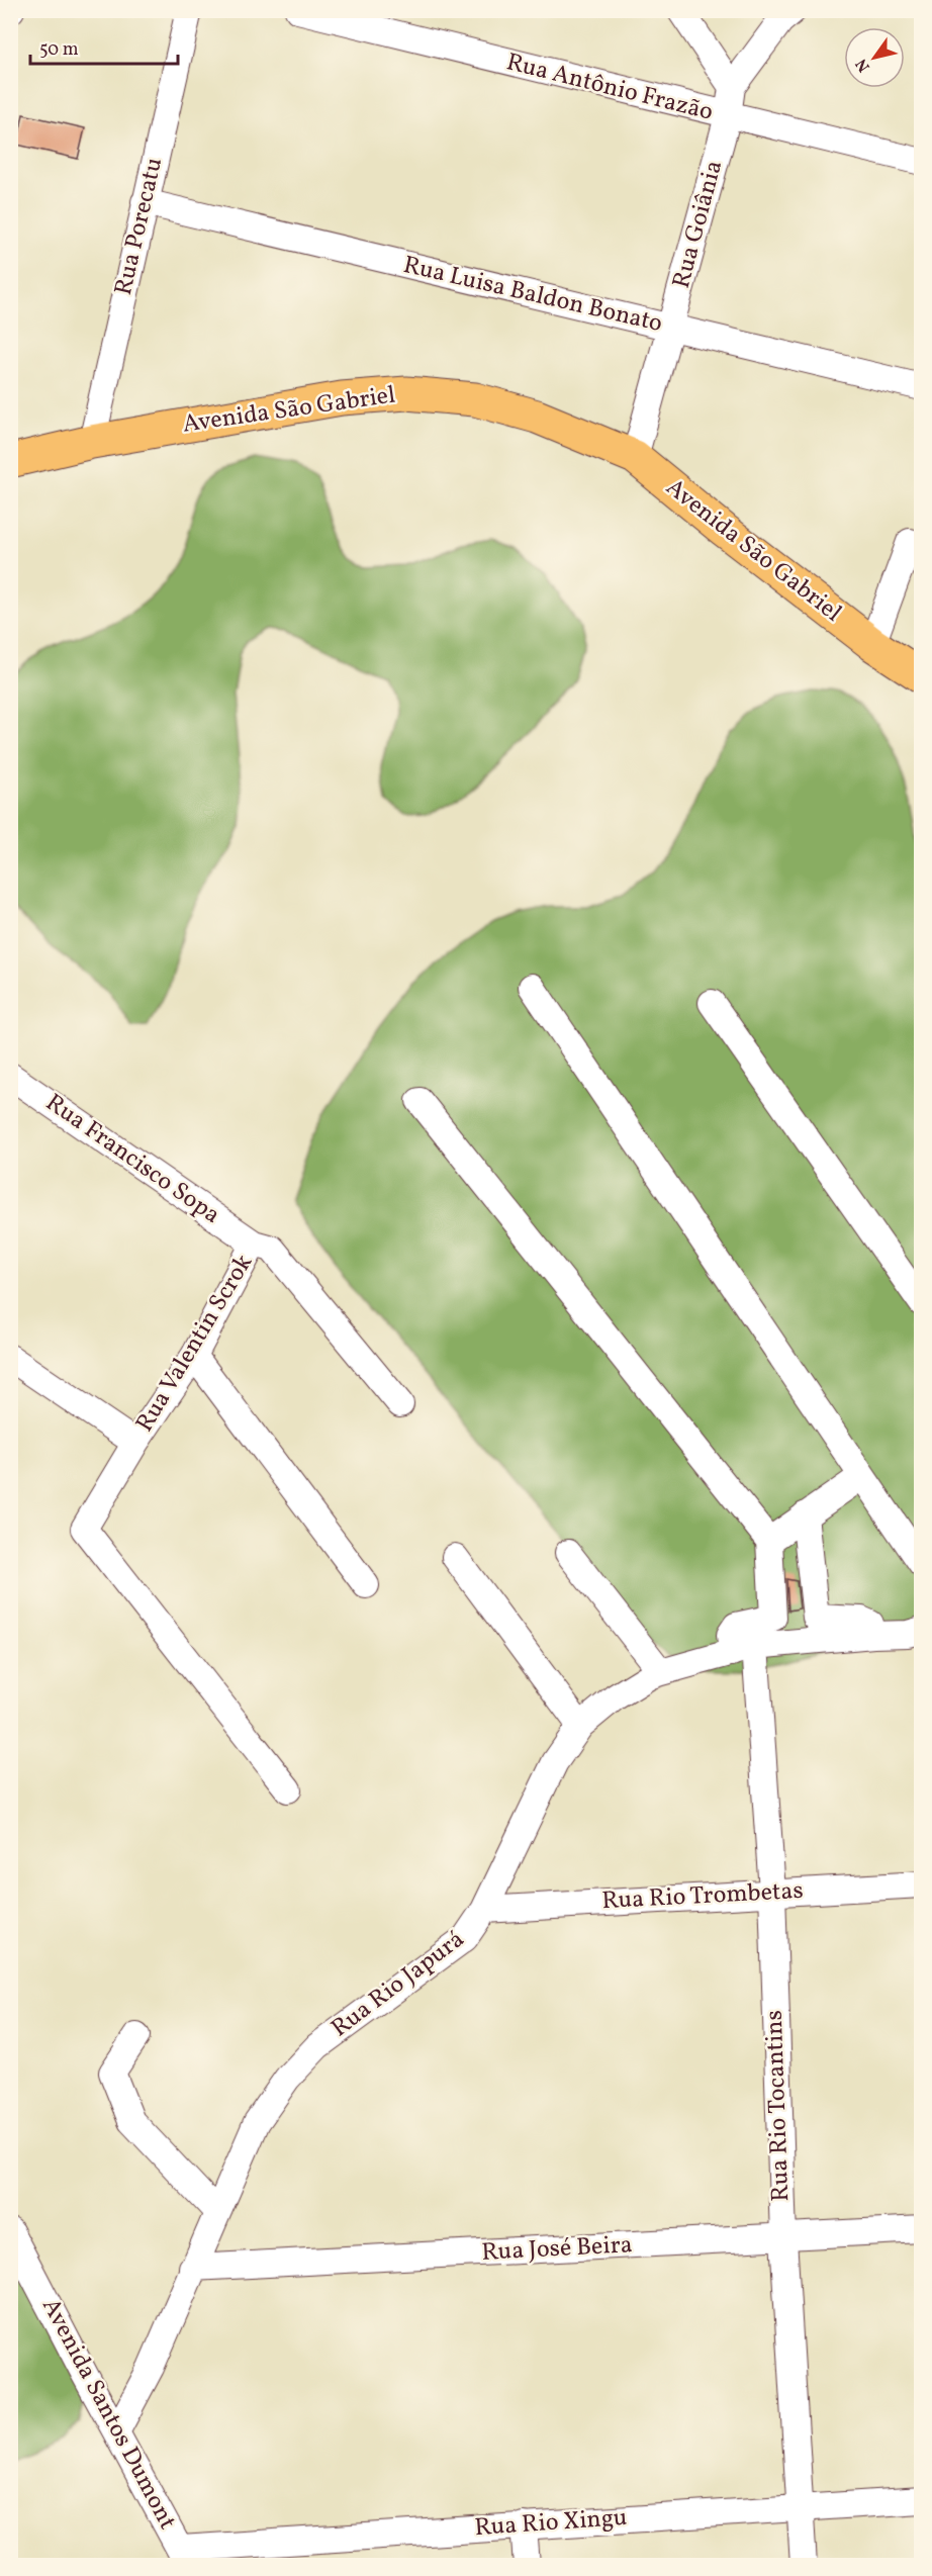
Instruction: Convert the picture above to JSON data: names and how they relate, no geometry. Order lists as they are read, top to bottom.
{
  "streets": {
    "main road": ["Avenida São Gabriel"],
    "street": [
      "Rua Antônio Frazão",
      "Rua Goiânia",
      "Rua Porecatu",
      "Rua Luisa Baldon Bonato",
      "Rua Francisco Sopa",
      "Rua Valentin Scrok",
      "Rua Rio Trombetas",
      "Rua Rio Japurá",
      "Rua Rio Tocantins",
      "Rua José Beira",
      "Avenida Santos Dumont",
      "Rua Rio Xingu"
    ]
  },
  "crossings": [
    ["Rua Antônio Frazão", "Rua Goiânia"],
    ["Rua Goiânia", "Rua Luisa Baldon Bonato"],
    ["Rua Goiânia", "Avenida São Gabriel"],
    ["Rua Porecatu", "Rua Luisa Baldon Bonato"],
    ["Rua Porecatu", "Avenida São Gabriel"],
    ["Rua Francisco Sopa", "Rua Valentin Scrok"],
    ["Rua Rio Trombetas", "Rua Rio Japurá"],
    ["Rua Rio Trombetas", "Rua Rio Tocantins"],
    ["Rua Rio Japurá", "Rua Rio Tocantins"],
    ["Rua Rio Japurá", "Rua José Beira"],
    ["Rua Rio Japurá", "Avenida Santos Dumont"],
    ["Rua Rio Tocantins", "Rua José Beira"],
    ["Rua Rio Tocantins", "Rua Rio Xingu"],
    ["Avenida Santos Dumont", "Rua Rio Xingu"]
  ],
  "scale_bar": "50 m",
  "north": "bottom left"
}
